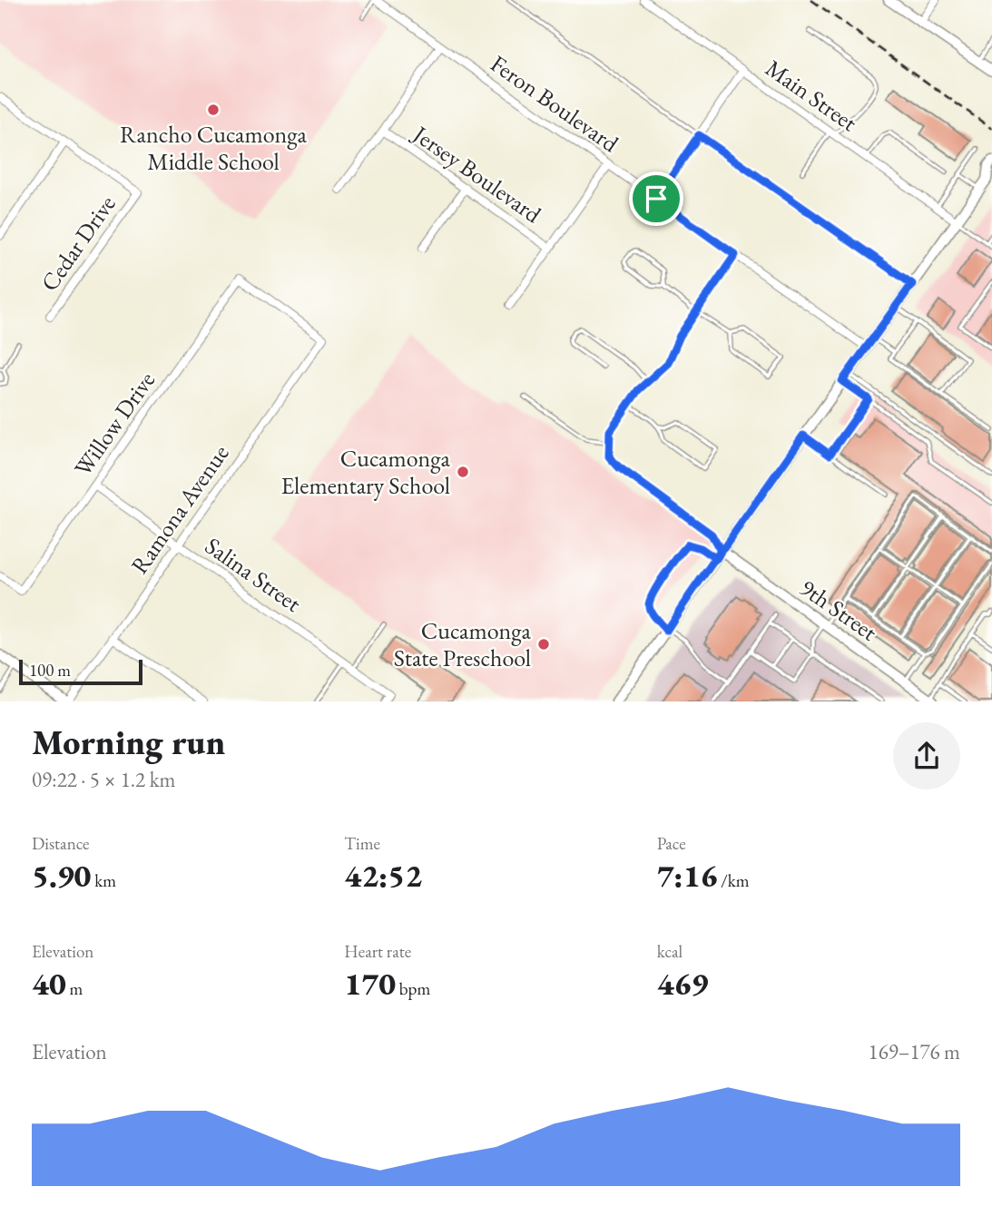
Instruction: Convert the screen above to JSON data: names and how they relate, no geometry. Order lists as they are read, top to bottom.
{
  "streets": {
    "main road": ["9th Street"],
    "street": [
      "Main Street",
      "Feron Boulevard",
      "Jersey Boulevard",
      "Cedar Drive",
      "Willow Drive",
      "Ramona Avenue",
      "Salina Street"
    ]
  },
  "crossings": [
    ["Willow Drive", "Ramona Avenue"],
    ["Willow Drive", "Salina Street"],
    ["Ramona Avenue", "Salina Street"]
  ],
  "places": ["Rancho Cucamonga Middle School", "Cucamonga Elementary School", "Cucamonga State Preschool"],
  "scale_bar": "100 m",
  "page": {
    "scale": "100 m",
    "heading": ["Morning run", "09:22 · 5 × 1.2 km"],
    "stats": [
      ["Distance", "5.90 km"],
      ["Time", "42:52"],
      ["Pace", "7:16 /km"],
      ["Elevation", "40 m"],
      ["Heart rate", "170 bpm"],
      ["kcal", "469"]
    ],
    "chart": ["Elevation", "169–176 m"]
  }
}
